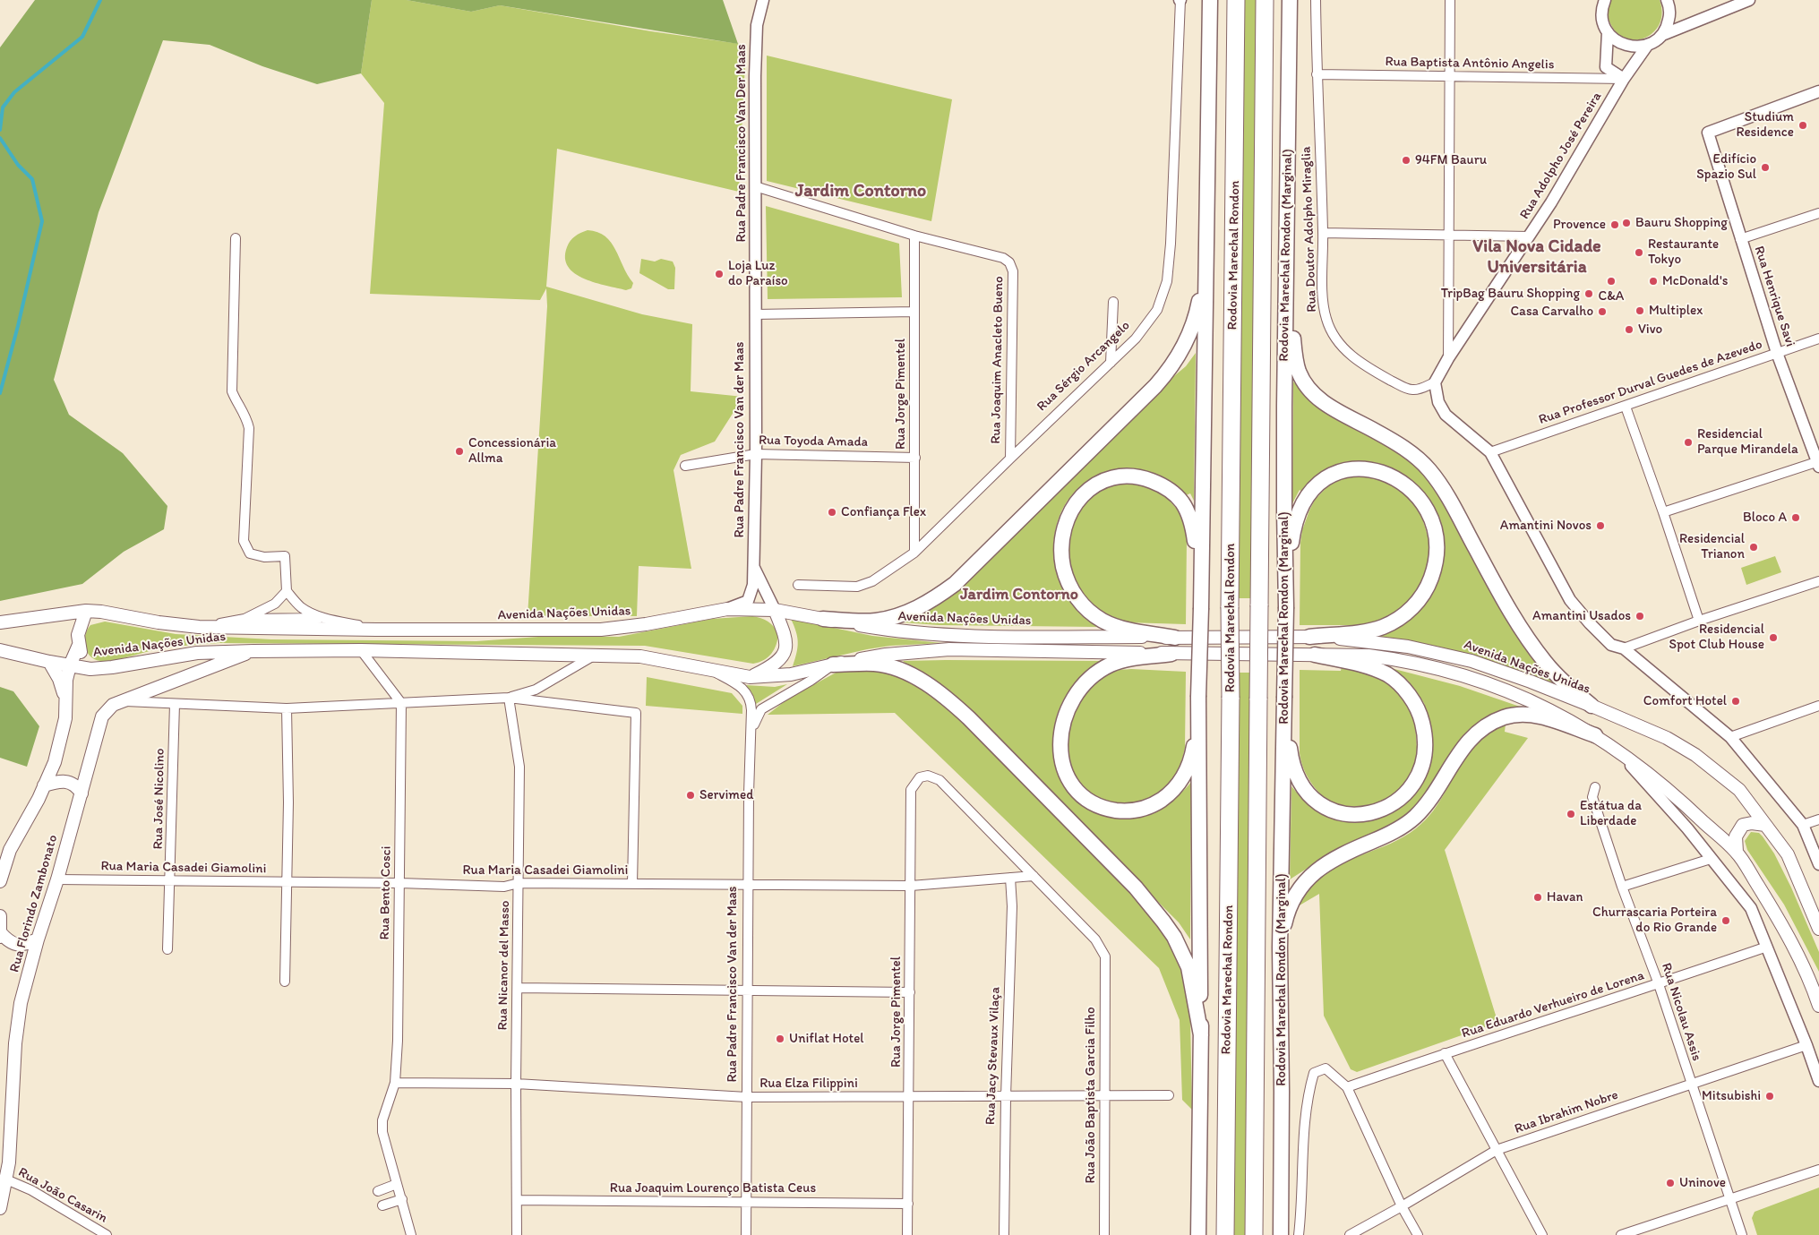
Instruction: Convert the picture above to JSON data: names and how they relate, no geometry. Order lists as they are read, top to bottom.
{
  "streets": {
    "highway": ["Rodovia Marechal Rondon", "Rodovia Marechal Rondon (Marginal)"],
    "main road": ["Avenida Nações Unidas", "Rua Florindo Zambonato"],
    "street": [
      "Rua Baptista Antônio Angelis",
      "Rua Padre Francisco Van Der Maas",
      "Rua Adolpho José Pereira",
      "Rua Doutor Adolpho Miraglia",
      "Rua Henrique Savi",
      "Rua Joaquim Anacleto Bueno",
      "Rua Sérgio Arcangelo",
      "Rua Professor Durval Guedes de Azevedo",
      "Rua Jorge Pimentel",
      "Rua Padre Francisco Van der Maas",
      "Rua Toyoda Amada",
      "Rua José Nicolino",
      "Rua Maria Casadei Giamolini",
      "Rua Bento Cosci",
      "Rua Nicanor del Masso",
      "Rua Eduardo Verhueiro de Lorena",
      "Rua Nicolau Assis",
      "Rua Jacy Stevaux Vilaça",
      "Rua Elza Filippini",
      "Rua João Baptista Garcia Filho",
      "Rua Ibrahim Nobre",
      "Rua Joaquim Lourenço Batista Ceus",
      "Rua João Casarin"
    ]
  },
  "crossings": [
    ["Rua Baptista Antônio Angelis", "Rua Adolpho José Pereira"],
    ["Rua Baptista Antônio Angelis", "Rua Doutor Adolpho Miraglia"],
    ["Rua Padre Francisco Van Der Maas", "Rua Padre Francisco Van der Maas"],
    ["Rua Adolpho José Pereira", "Rua Doutor Adolpho Miraglia"],
    ["Rua Henrique Savi", "Rua Professor Durval Guedes de Azevedo"],
    ["Rua Joaquim Anacleto Bueno", "Rua Sérgio Arcangelo"],
    ["Rua Joaquim Anacleto Bueno", "Rua Jorge Pimentel"],
    ["Rua Sérgio Arcangelo", "Rua Jorge Pimentel"],
    ["Rua Jorge Pimentel", "Rua Toyoda Amada"],
    ["Rua Jorge Pimentel", "Rua Maria Casadei Giamolini"],
    ["Rua Jorge Pimentel", "Rua Elza Filippini"],
    ["Rua Jorge Pimentel", "Rua João Baptista Garcia Filho"],
    ["Rua Jorge Pimentel", "Rua Joaquim Lourenço Batista Ceus"],
    ["Rua Padre Francisco Van der Maas", "Rua Toyoda Amada"],
    ["Rua Padre Francisco Van der Maas", "Avenida Nações Unidas"],
    ["Rua Padre Francisco Van der Maas", "Rua Maria Casadei Giamolini"],
    ["Rua Padre Francisco Van der Maas", "Rua Elza Filippini"],
    ["Rua Padre Francisco Van der Maas", "Rua Joaquim Lourenço Batista Ceus"],
    ["Avenida Nações Unidas", "Rua Florindo Zambonato"],
    ["Avenida Nações Unidas", "Rua Eduardo Verhueiro de Lorena"],
    ["Avenida Nações Unidas", "Rua Ibrahim Nobre"],
    ["Rua José Nicolino", "Rua Maria Casadei Giamolini"],
    ["Rua Maria Casadei Giamolini", "Rua Bento Cosci"],
    ["Rua Maria Casadei Giamolini", "Rua Florindo Zambonato"],
    ["Rua Maria Casadei Giamolini", "Rua Nicanor del Masso"],
    ["Rua Maria Casadei Giamolini", "Rua Jacy Stevaux Vilaça"],
    ["Rua Maria Casadei Giamolini", "Rua João Baptista Garcia Filho"],
    ["Rua Bento Cosci", "Rua Elza Filippini"],
    ["Rua Florindo Zambonato", "Rua João Casarin"],
    ["Rua Nicanor del Masso", "Rua Elza Filippini"],
    ["Rua Nicanor del Masso", "Rua Joaquim Lourenço Batista Ceus"],
    ["Rua Eduardo Verhueiro de Lorena", "Rua Nicolau Assis"],
    ["Rua Nicolau Assis", "Rua Ibrahim Nobre"],
    ["Rua Jacy Stevaux Vilaça", "Rua Elza Filippini"],
    ["Rua Elza Filippini", "Rua João Baptista Garcia Filho"]
  ],
  "districts": ["Jardim Contorno", "Vila Nova Cidade Universitária", "Jardim Contorno"],
  "places": [
    "Studium Residence",
    "94FM Bauru",
    "Edifício Spazio Sul",
    "Bauru Shopping",
    "Provence",
    "Restaurante Tokyo",
    "Loja Luz do Paraíso",
    "C&A",
    "McDonald's",
    "TripBag Bauru Shopping",
    "Multiplex",
    "Casa Carvalho",
    "Vivo",
    "Residencial Parque Mirandela",
    "Concessionária Allma",
    "Confiança Flex",
    "Bloco A",
    "Amantini Novos",
    "Residencial Trianon",
    "Amantini Usados",
    "Residencial Spot Club House",
    "Comfort Hotel",
    "Servimed",
    "Estátua da Liberdade",
    "Havan",
    "Churrascaria Porteira do Rio Grande",
    "Uniflat Hotel",
    "Mitsubishi",
    "Uninove"
  ]
}
